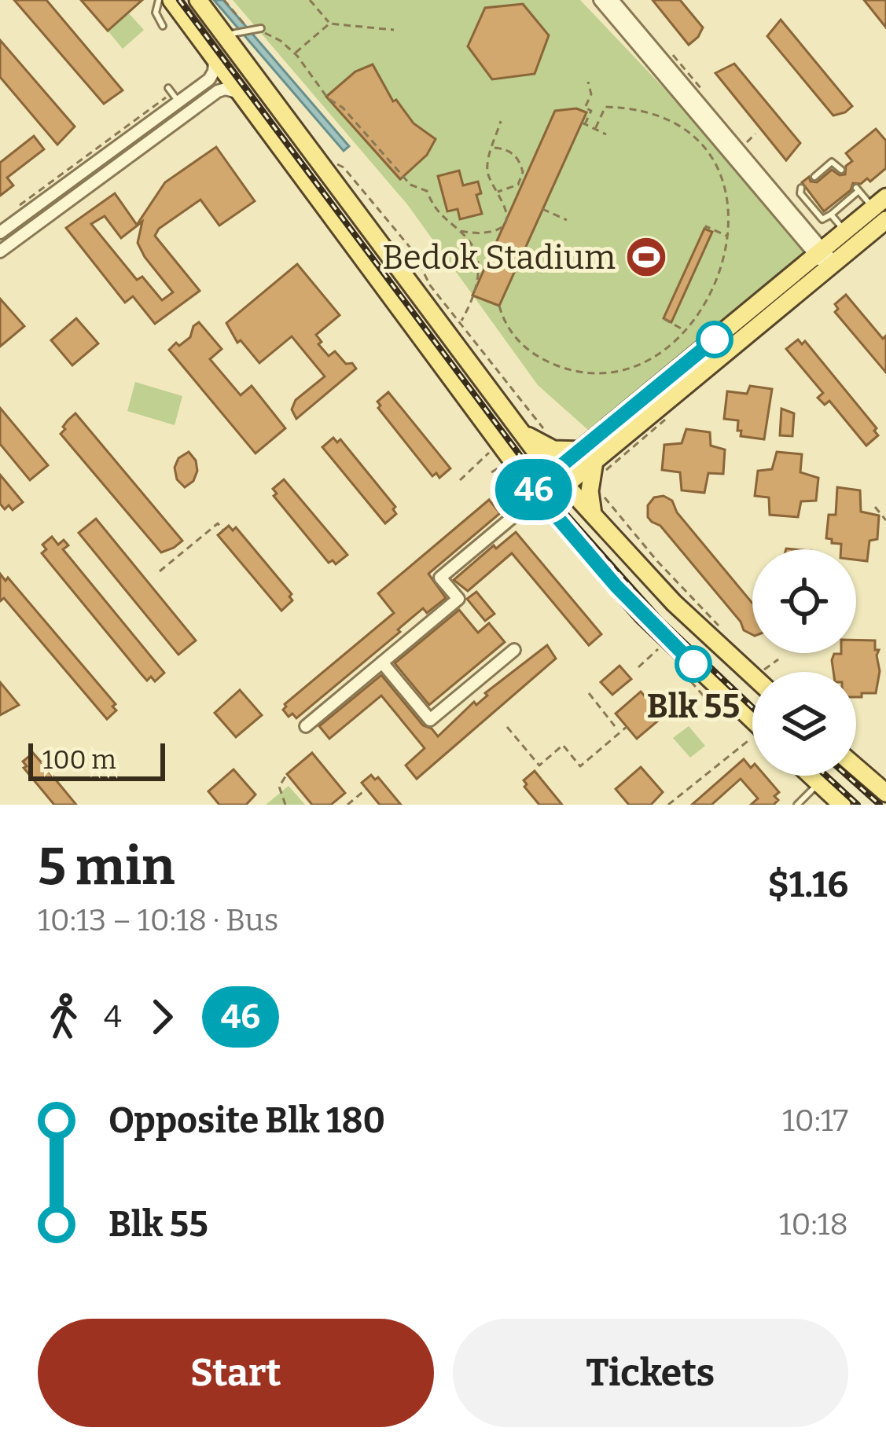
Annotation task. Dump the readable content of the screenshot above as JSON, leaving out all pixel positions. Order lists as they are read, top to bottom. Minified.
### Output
{"places":{"sports":["Bedok Stadium"],"other":["Blk 55"]},"lines":["bus line 46"],"scale_bar":"100 m","page":{"on_map":"46","scale":"100 m","heading":["5 min","10:13 – 10:18 · Bus","$1.16"],"legs":["4","46"],"list":[{"name":"Opposite Blk 180","value":"10:17"},{"name":"Blk 55","value":"10:18"}],"buttons":["Start","Tickets"]}}
